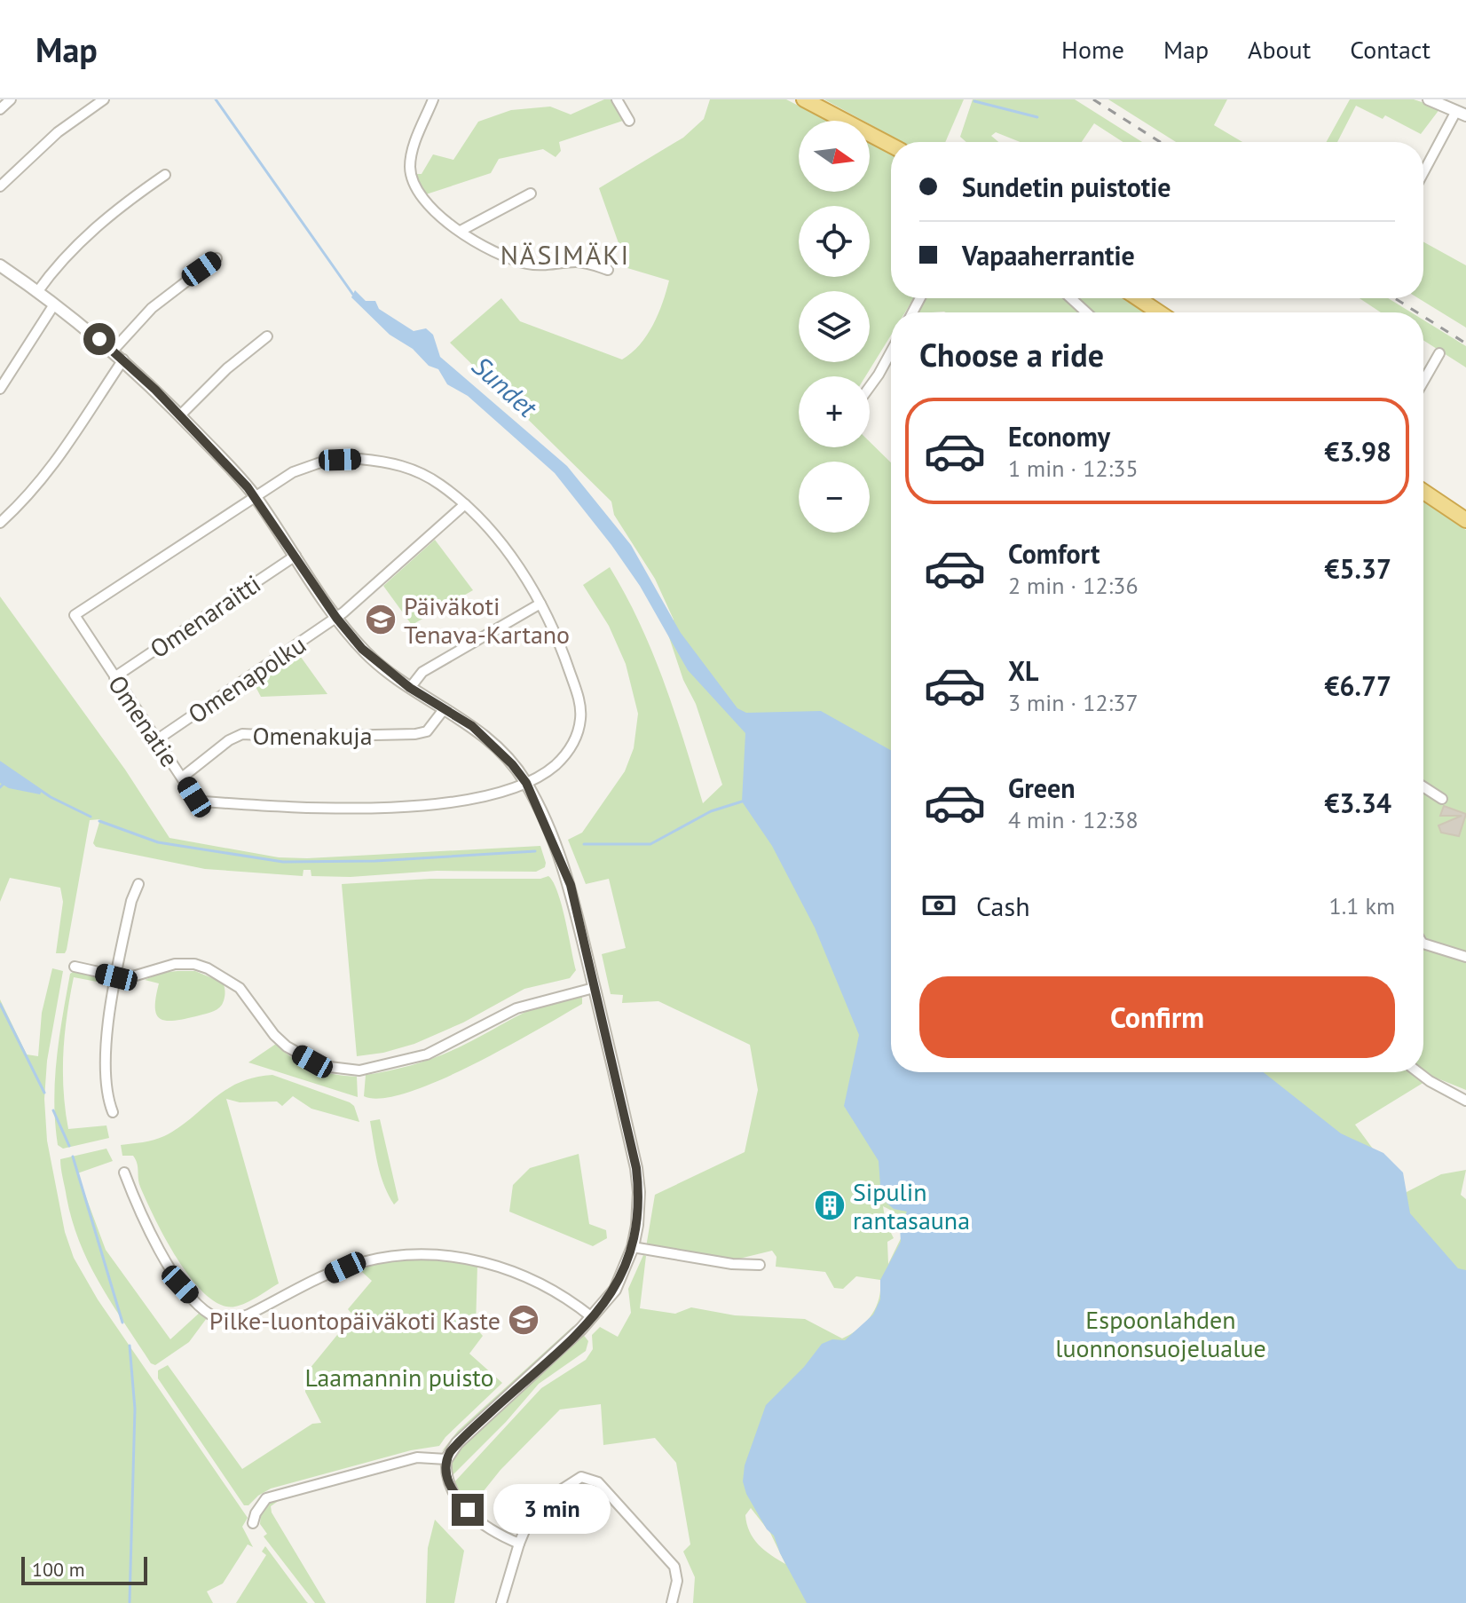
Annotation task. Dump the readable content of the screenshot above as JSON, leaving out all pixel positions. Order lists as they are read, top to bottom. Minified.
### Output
{"streets":{"street":["Omenaraitti","Omenapolku","Omenatie","Omenakuja"]},"crossings":[["Omenaraitti","Omenatie"],["Omenapolku","Omenatie"],["Omenatie","Omenakuja"]],"districts":["NÄSIMÄKI"],"water":["Sundet"],"parks":["Espoonlahden luonnonsuojelualue","Laamannin puisto"],"places":{"school or university":["Päiväkoti Tenava-Kartano","Pilke-luontopäiväkoti Kaste"],"building":["Sipulin rantasauna"]},"scale_bar":"100 m","north":"right","page":{"header":"Map","nav":["Home","Map","About","Contact"],"map_buttons":["+","−"],"banner":["Sundetin puistotie","Vapaaherrantie"],"heading":"Choose a ride","list":[{"name":"Economy","note":"1 min · 12:35","value":"€3.98"},{"name":"Comfort","note":"2 min · 12:36","value":"€5.37"},{"name":"XL","note":"3 min · 12:37","value":"€6.77"},{"name":"Green","note":"4 min · 12:38","value":"€3.34"}],"pay":["Cash","1.1 km"],"buttons":"Confirm","bubble":"3 min","scale":"100 m"}}
